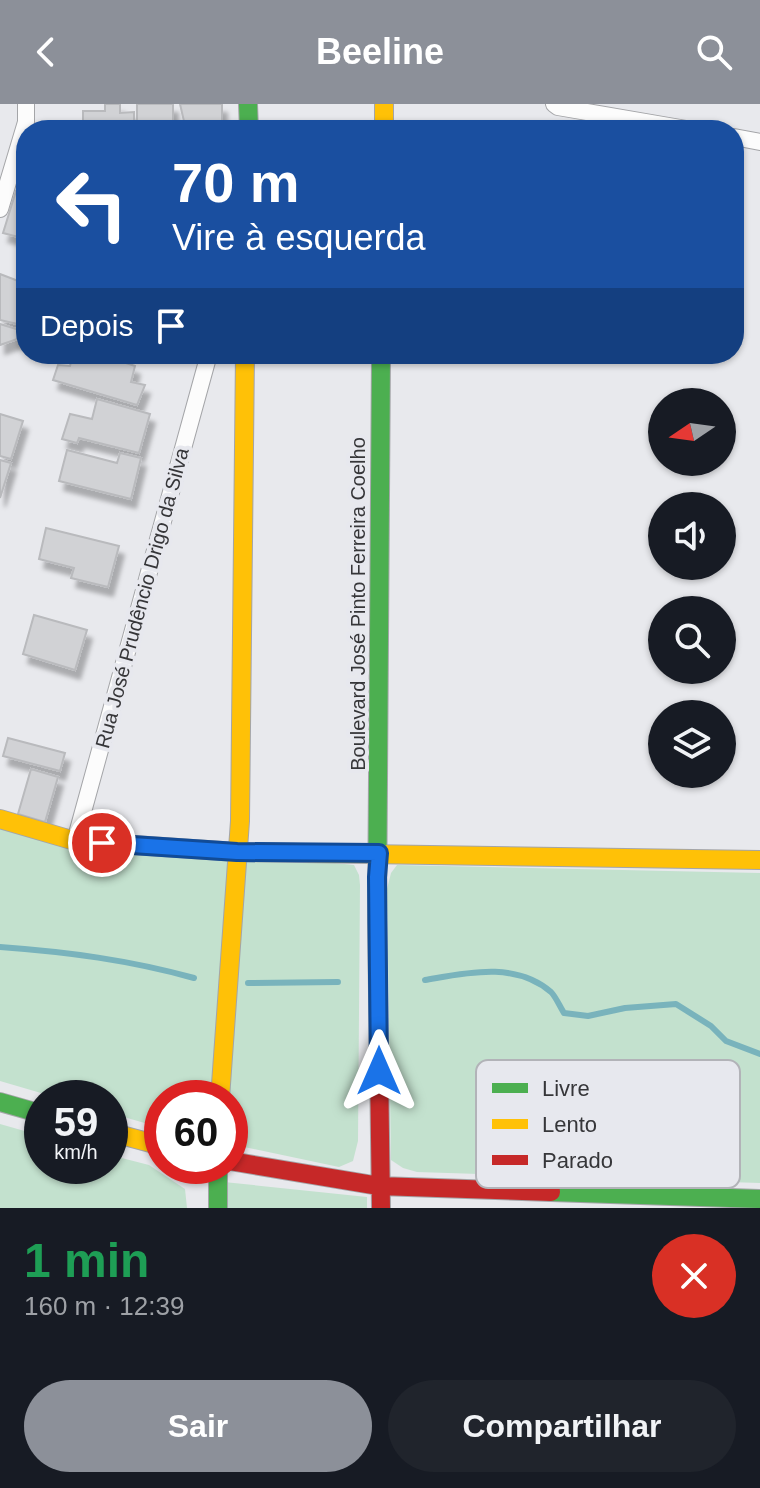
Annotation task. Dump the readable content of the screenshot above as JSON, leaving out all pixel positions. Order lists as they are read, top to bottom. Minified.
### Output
{"streets":{"main road":["Boulevard José Pinto Ferreira Coelho"],"street":["Rua José Prudêncio Drigo da Silva"]},"legend":["Livre","Lento","Parado"],"north":"left","page":{"header":"Beeline","turn":["70 m","Vire à esquerda"],"then":"Depois","speed":"59 km/h","limit":"60","heading":["1 min","160 m · 12:39"],"buttons":["Sair","Compartilhar"]}}
